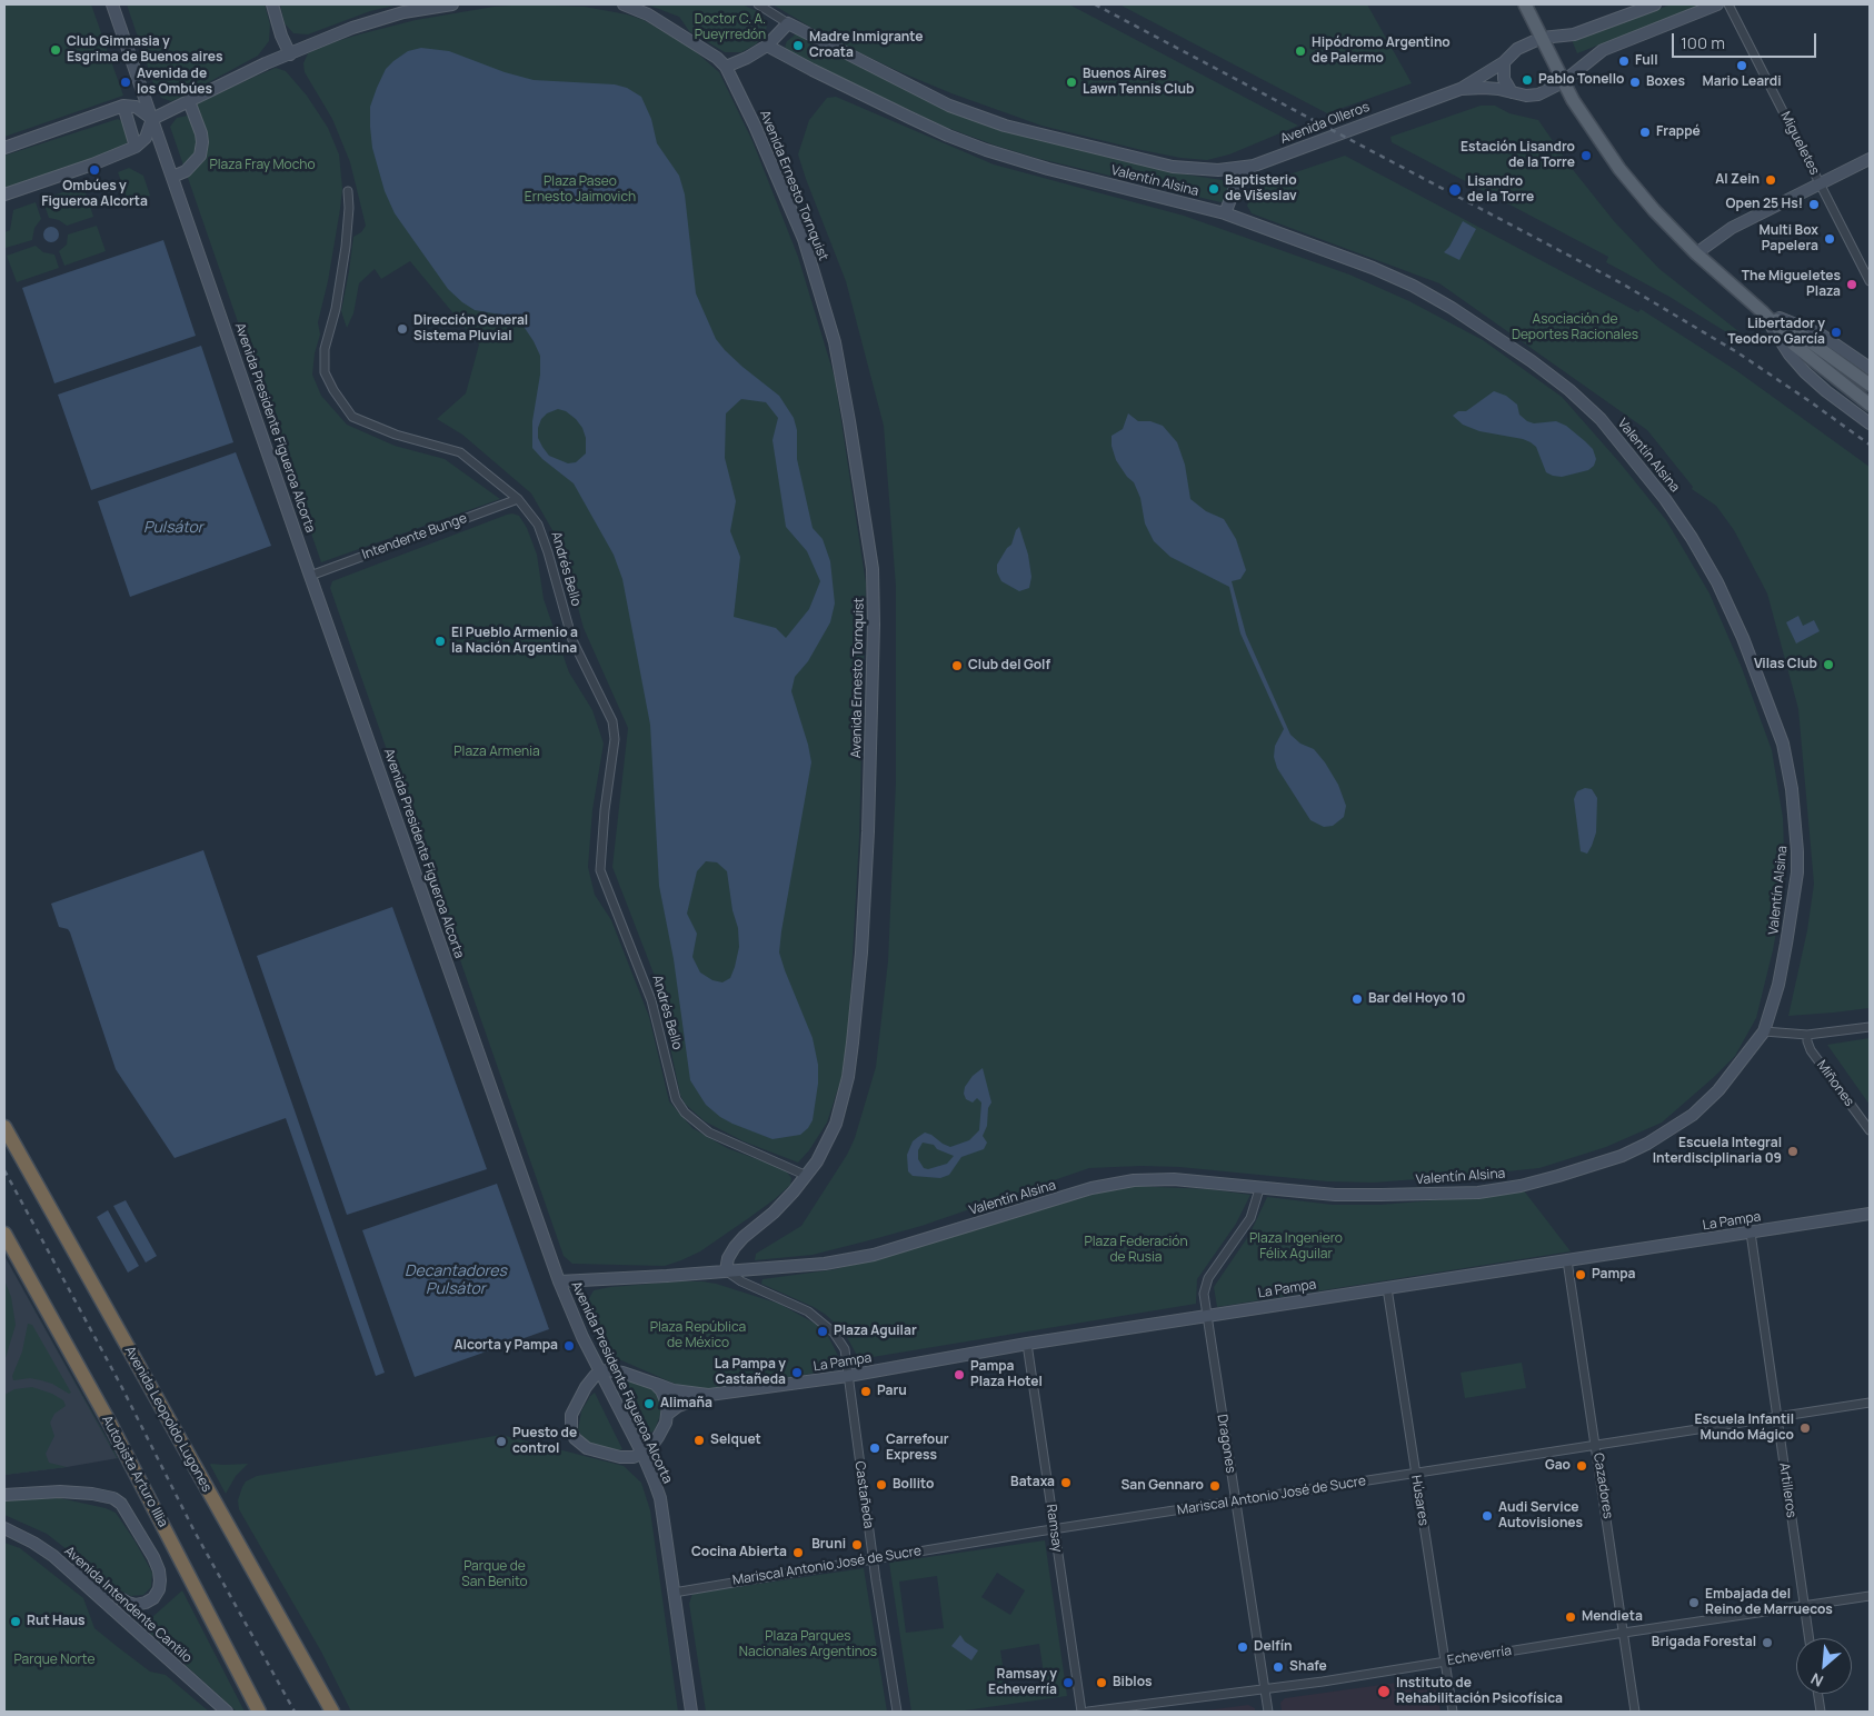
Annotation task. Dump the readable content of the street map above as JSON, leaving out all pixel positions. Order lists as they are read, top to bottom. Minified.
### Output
{"streets":{"highway":["Avenida Leopoldo Lugones","Autopista Arturo Illia"],"street":["Avenida Olleros","Migueletes","Valentín Alsina","Avenida Ernesto Tornquist","Avenida Presidente Figueroa Alcorta","Intendente Bunge","Andrés Bello","Miñones","La Pampa","Dragones","Cazadores","Artilleros","Castañeda","Mariscal Antonio José de Sucre","Húsares","Ramsay","Avenida Intendente Cantilo","Echeverría"]},"crossings":[["Avenida Olleros","Valentín Alsina"],["Valentín Alsina","Avenida Ernesto Tornquist"],["Valentín Alsina","Avenida Presidente Figueroa Alcorta"],["Valentín Alsina","Dragones"],["Valentín Alsina","Castañeda"],["Avenida Ernesto Tornquist","Andrés Bello"],["Avenida Ernesto Tornquist","Castañeda"],["Avenida Presidente Figueroa Alcorta","Intendente Bunge"],["Avenida Presidente Figueroa Alcorta","La Pampa"],["Avenida Presidente Figueroa Alcorta","Mariscal Antonio José de Sucre"],["Intendente Bunge","Andrés Bello"],["La Pampa","Dragones"],["La Pampa","Cazadores"],["La Pampa","Artilleros"],["La Pampa","Castañeda"],["La Pampa","Húsares"],["La Pampa","Ramsay"],["Dragones","Mariscal Antonio José de Sucre"],["Dragones","Echeverría"],["Cazadores","Mariscal Antonio José de Sucre"],["Cazadores","Echeverría"],["Artilleros","Mariscal Antonio José de Sucre"],["Artilleros","Echeverría"],["Castañeda","Mariscal Antonio José de Sucre"],["Mariscal Antonio José de Sucre","Húsares"],["Mariscal Antonio José de Sucre","Ramsay"],["Húsares","Echeverría"]],"water":["Pulsátor","Decantadores Pulsátor"],"parks":["Doctor C. A. Pueyrredón","Plaza Fray Mocho","Plaza Paseo Ernesto Jaimovich","Asociación de Deportes Racionales","Plaza Armenia","Plaza Ingeniero Félix Aguilar","Plaza Federación de Rusia","Plaza República de México","Parque de San Benito","Plaza Parques Nacionales Argentinos","Parque Norte"],"places":["Madre Inmigrante Croata","Club Gimnasia y Esgrima de Buenos aires","Hipódromo Argentino de Palermo","Full","Mario Leardi","Pablo Tonello","Avenida de los Ombúes","Buenos Aires Lawn Tennis Club","Boxes","Frappé","Estación Lisandro de la Torre","Ombúes y Figueroa Alcorta","Al Zein","Baptisterio de Višeslav","Lisandro de la Torre","Open 25 Hs!","Multi Box Papelera","The Migueletes Plaza","Dirección General Sistema Pluvial","Libertador y Teodoro García","El Pueblo Armenio a la Nación Argentina","Vilas Club","Club del Golf","Bar del Hoyo 10","Escuela Integral Interdisciplinaria 09","Pampa","Plaza Aguilar","Alcorta y Pampa","La Pampa y Castañeda","Pampa Plaza Hotel","Paru","Alimaña","Escuela Infantil Mundo Mágico","Selquet","Puesto de control","Carrefour Express","Gao","Bataxa","Bollito","San Gennaro","Audi Service Autovisiones","Bruni","Cocina Abierta","Embajada del Reino de Marruecos","Mendieta","Rut Haus","Brigada Forestal","Delfín","Shafe","Ramsay y Echeverría","Biblos","Instituto de Rehabilitación Psicofísica"],"scale_bar":"100 m","north":"bottom left"}
